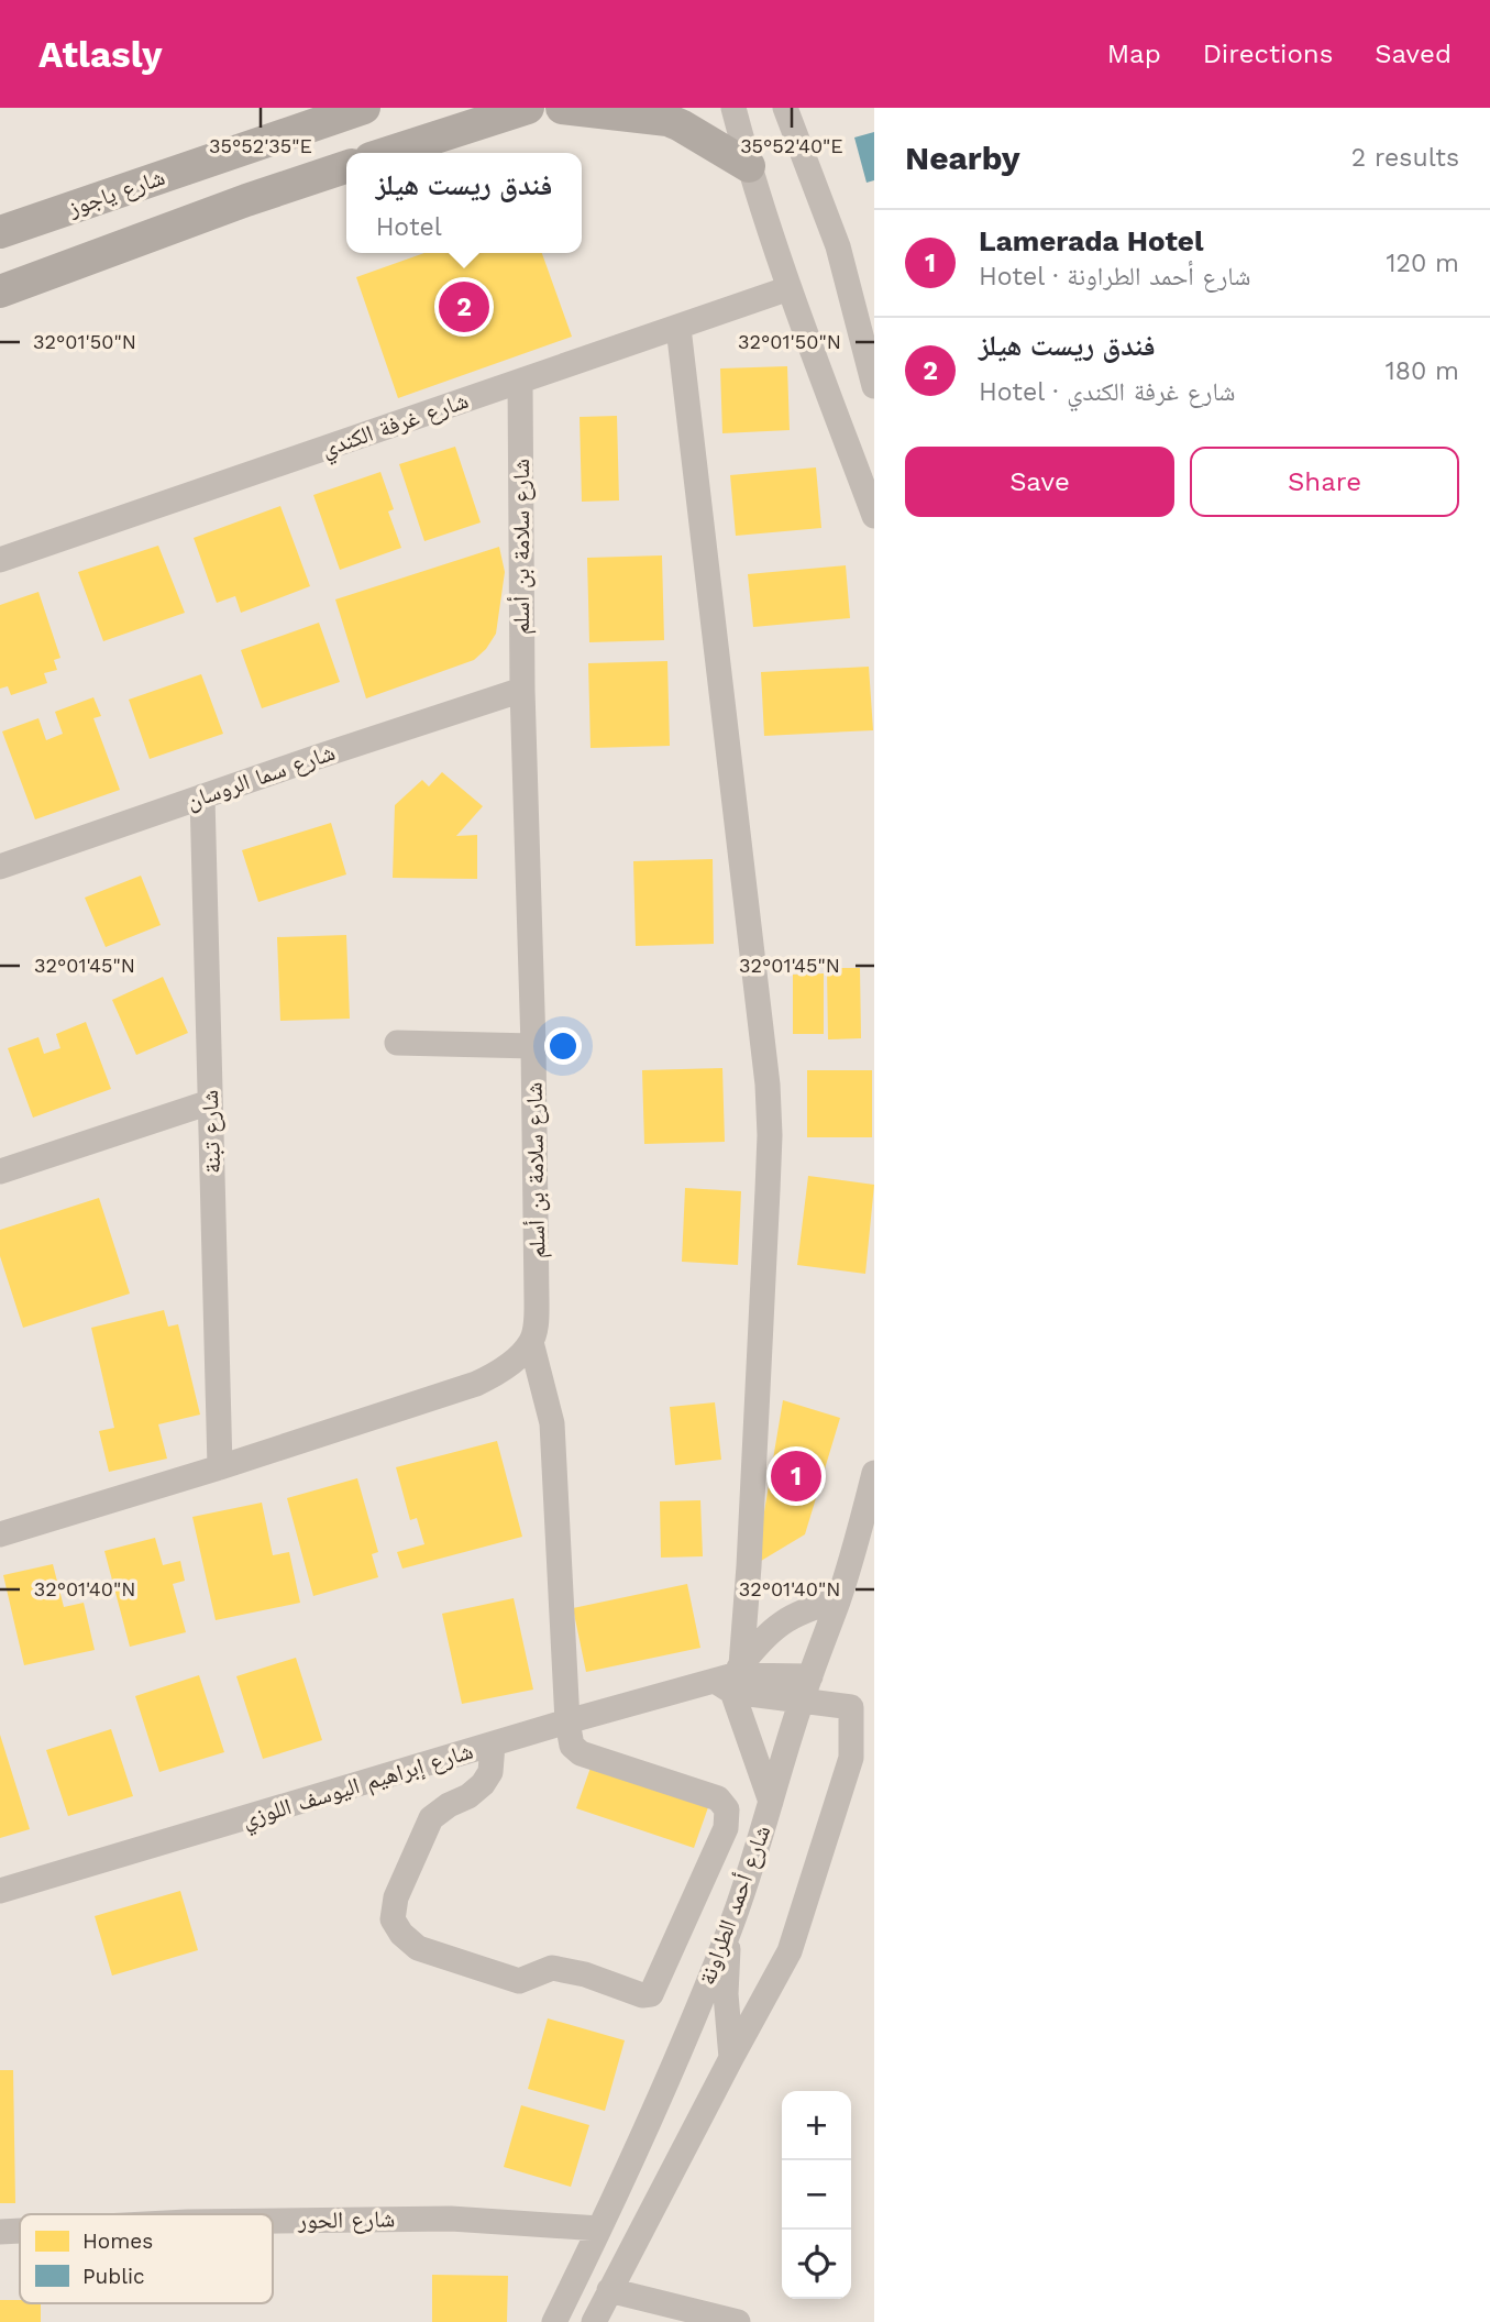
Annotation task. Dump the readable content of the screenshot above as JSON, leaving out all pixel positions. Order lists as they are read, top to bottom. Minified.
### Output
{"streets":{"main road":["شارع ياجوز"],"street":["شارع غرفة الكندي","شارع سلامة بن أسلم","شارع سما الروسان","شارع تبنة","شارع إبراهيم اليوسف اللوزي","شارع أحمد الطراونة","شارع الحور"]},"crossings":[["شارع غرفة الكندي","شارع سلامة بن أسلم"],["شارع سلامة بن أسلم","شارع سما الروسان"],["شارع سما الروسان","شارع تبنة"],["شارع إبراهيم اليوسف اللوزي","شارع أحمد الطراونة"],["شارع أحمد الطراونة","شارع الحور"]],"legend":["Homes","Public"],"page":{"header":"Atlasly","nav":["Map","Directions","Saved"],"heading":["Nearby","2 results"],"popup":["فندق ريست هيلز","Hotel"],"list":[{"mark":"1","name":"Lamerada Hotel","note":"Hotel · شارع أحمد الطراونة","value":"120 m"},{"mark":"2","name":"فندق ريست هيلز","note":"Hotel · شارع غرفة الكندي","value":"180 m"}],"pins":["2","1"],"buttons":["Save","Share"],"map_buttons":["+","−"]},"coordinates":["35°52'35\"E","35°52'40\"E","32°01'50\"N","32°01'45\"N","32°01'40\"N"]}
